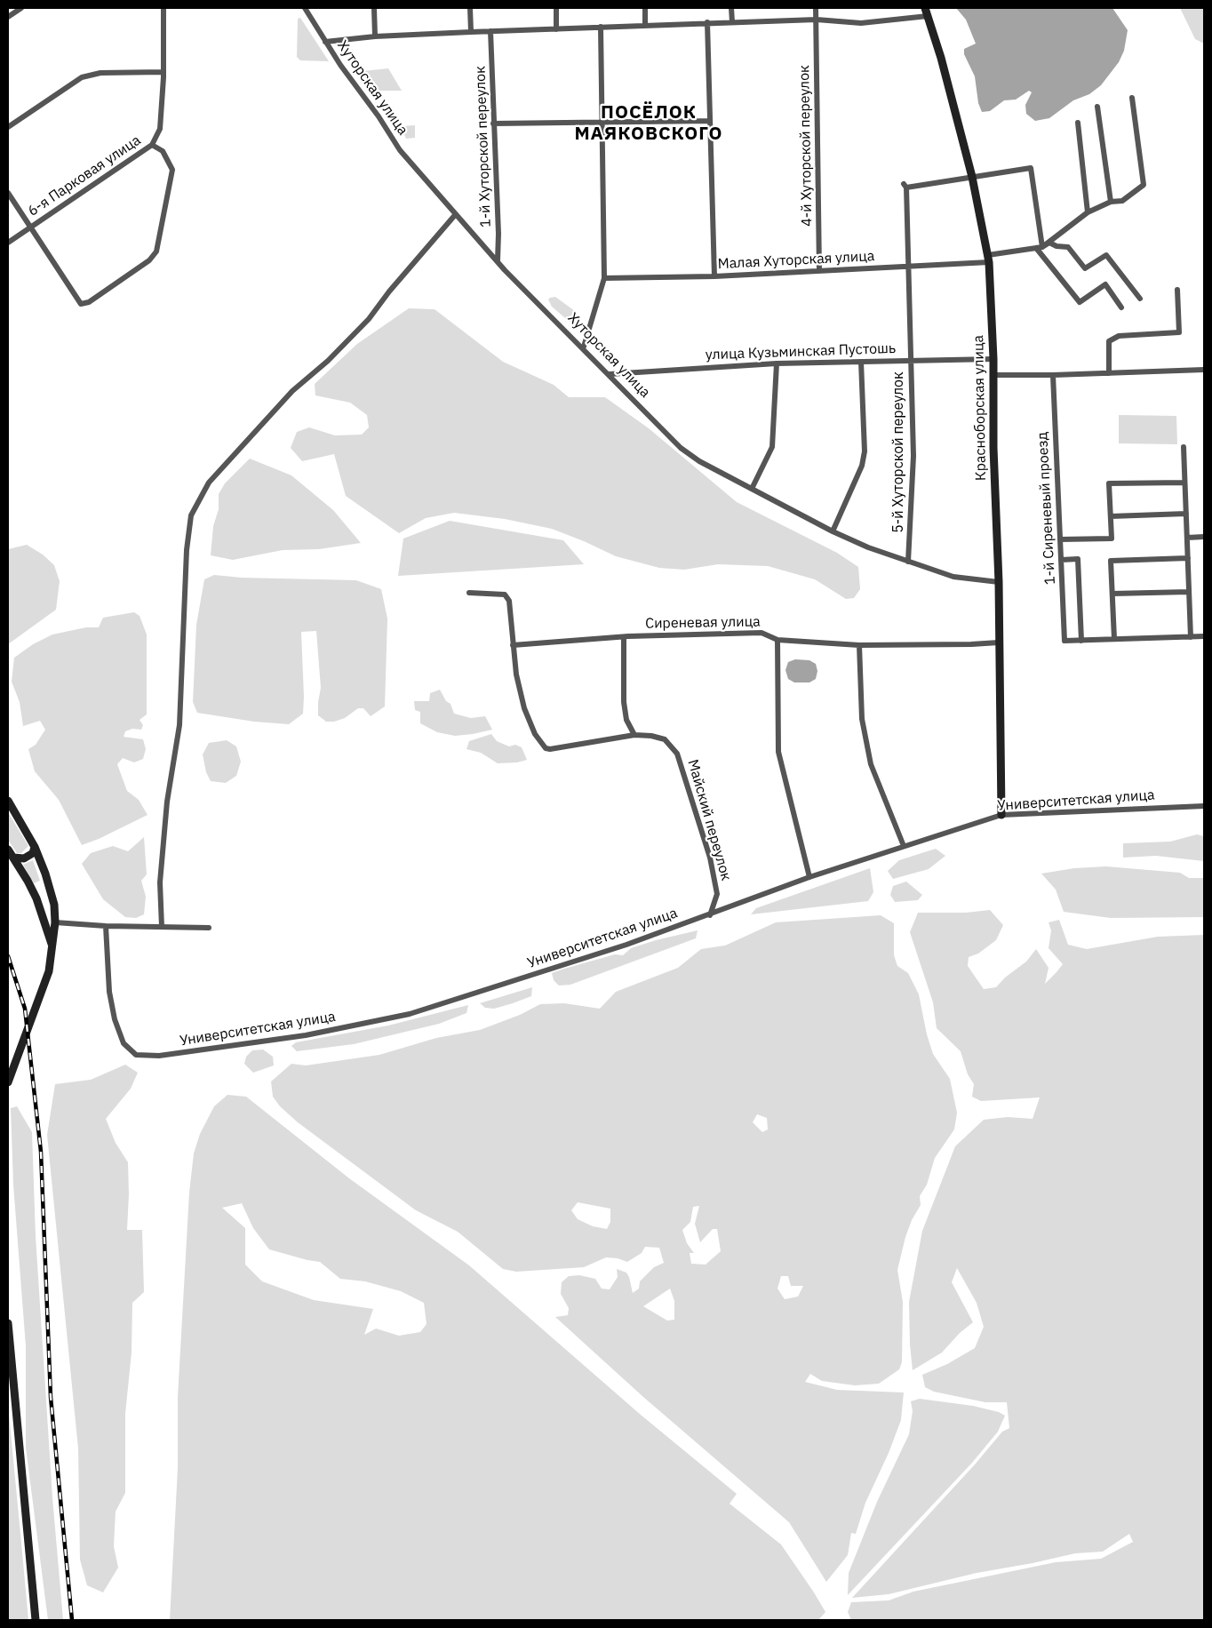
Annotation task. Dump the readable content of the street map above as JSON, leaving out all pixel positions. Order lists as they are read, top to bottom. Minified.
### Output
{"streets":{"street":["Хуторская улица","4-й Хуторской переулок","1-й Хуторской переулок","6-я Парковая улица","Малая Хуторская улица","улица Кузьминская Пустошь","Красноборская улица","5-й Хуторской переулок","1-й Сиреневый проезд","Сиреневая улица","Университетская улица","Майский переулок"]},"crossings":[["Хуторская улица","1-й Хуторской переулок"],["Хуторская улица","улица Кузьминская Пустошь"],["Хуторская улица","Красноборская улица"],["Хуторская улица","5-й Хуторской переулок"],["4-й Хуторской переулок","Малая Хуторская улица"],["Малая Хуторская улица","Красноборская улица"],["Малая Хуторская улица","5-й Хуторской переулок"],["улица Кузьминская Пустошь","Красноборская улица"],["улица Кузьминская Пустошь","5-й Хуторской переулок"],["Красноборская улица","5-й Хуторской переулок"],["Красноборская улица","Сиреневая улица"],["Красноборская улица","Университетская улица"],["Сиреневая улица","Майский переулок"],["Университетская улица","Майский переулок"]],"districts":["ПОСЁЛОК МАЯКОВСКОГО"]}
